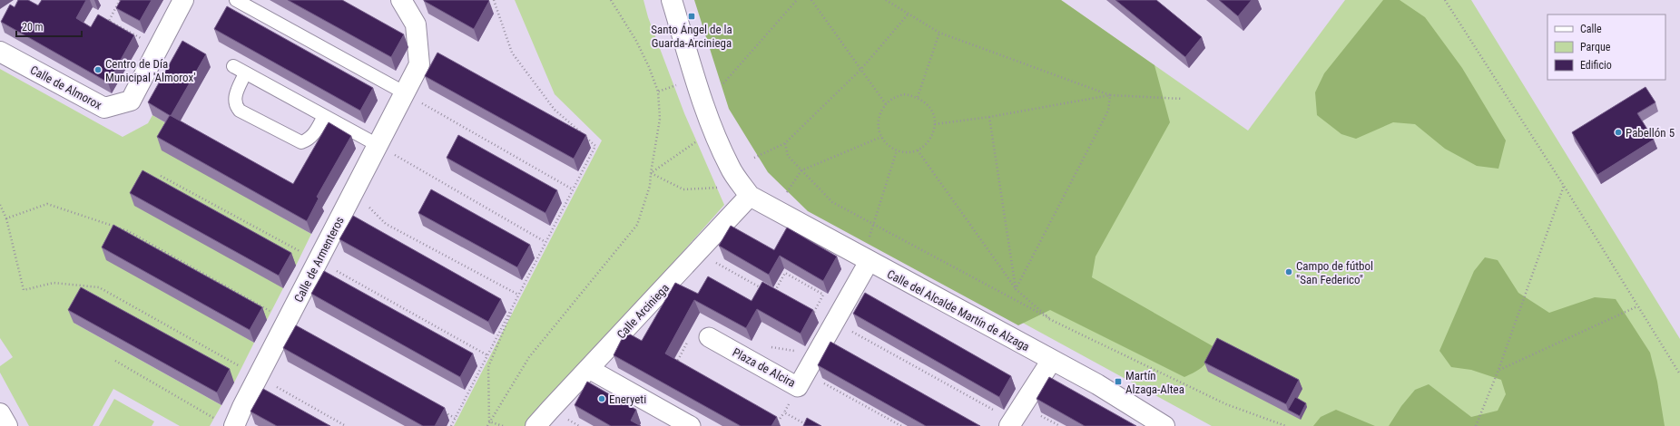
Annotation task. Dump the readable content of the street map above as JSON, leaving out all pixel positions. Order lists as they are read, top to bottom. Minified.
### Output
{"streets":{"street":["Calle de Almorox","Calle de Armenteros","Calle del Alcalde Martín de Alzaga","Calle Arciniega","Plaza de Alcira"]},"crossings":[["Calle del Alcalde Martín de Alzaga","Calle Arciniega"],["Calle del Alcalde Martín de Alzaga","Plaza de Alcira"]],"places":{"transit":["Santo Ángel de la Guarda-Arciniega","Martín Alzaga-Altea"],"other":["Centro de Día Municipal 'Almorox'","Pabellón 5","Campo de fútbol \"San Federico\"","Eneryeti"]},"legend":["Calle","Parque","Edificio"],"scale_bar":"20 m"}
